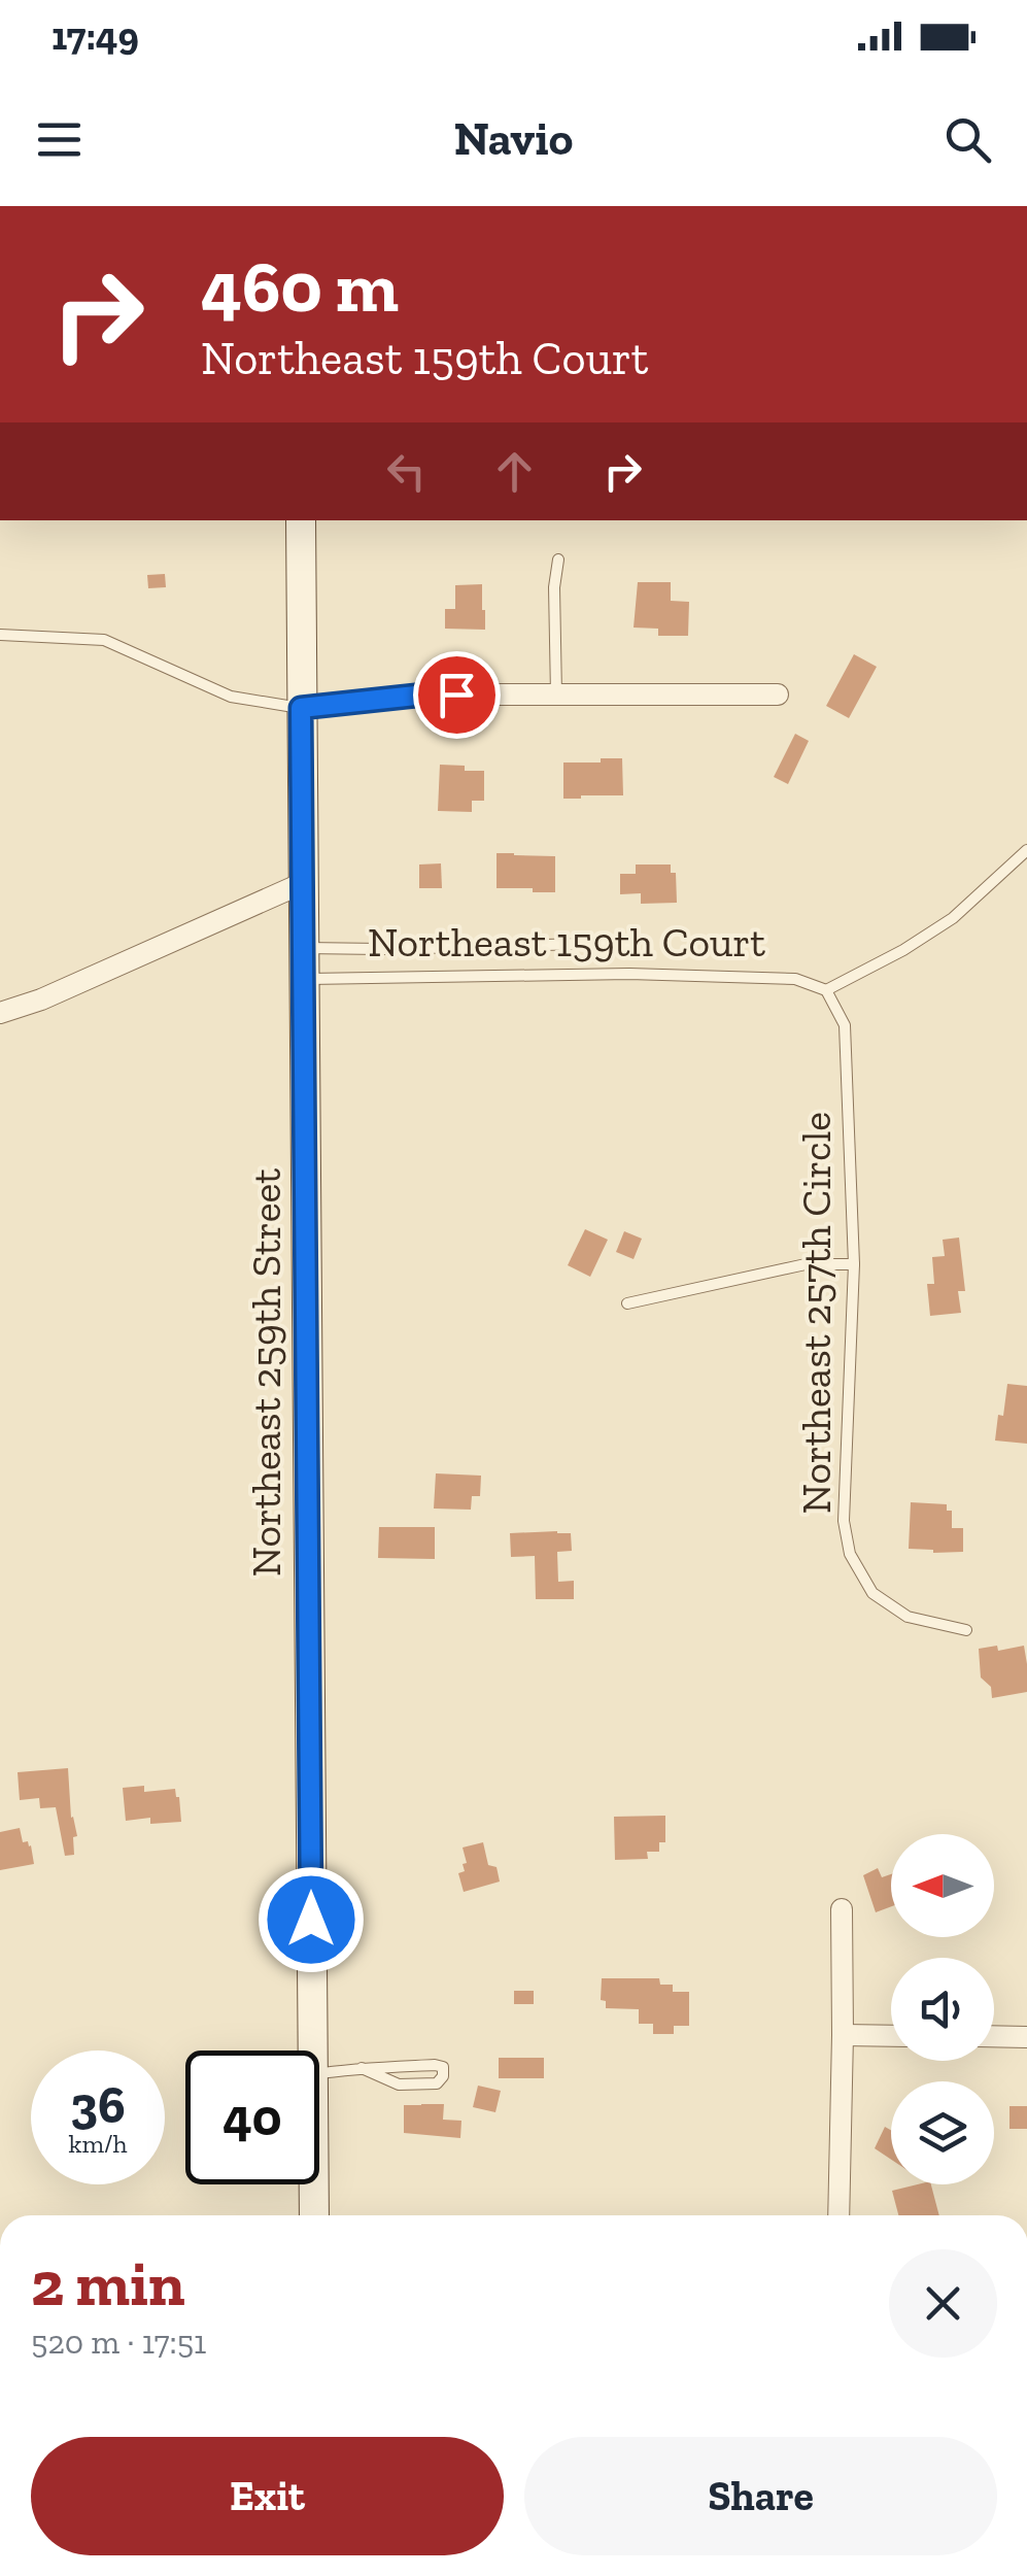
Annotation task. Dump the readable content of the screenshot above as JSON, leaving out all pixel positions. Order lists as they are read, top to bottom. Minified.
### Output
{"streets":{"street":["Northeast 259th Street"],"lane":["Northeast 159th Court","Northeast 257th Circle"]},"crossings":[["Northeast 159th Court","Northeast 257th Circle"],["Northeast 159th Court","Northeast 259th Street"]],"north":"left","page":{"status":"17:49","header":"Navio","turn":["460 m","Northeast 159th Court"],"speed":"36 km/h","limit":"40","heading":["2 min","520 m · 17:51"],"buttons":["Exit","Share"]}}
